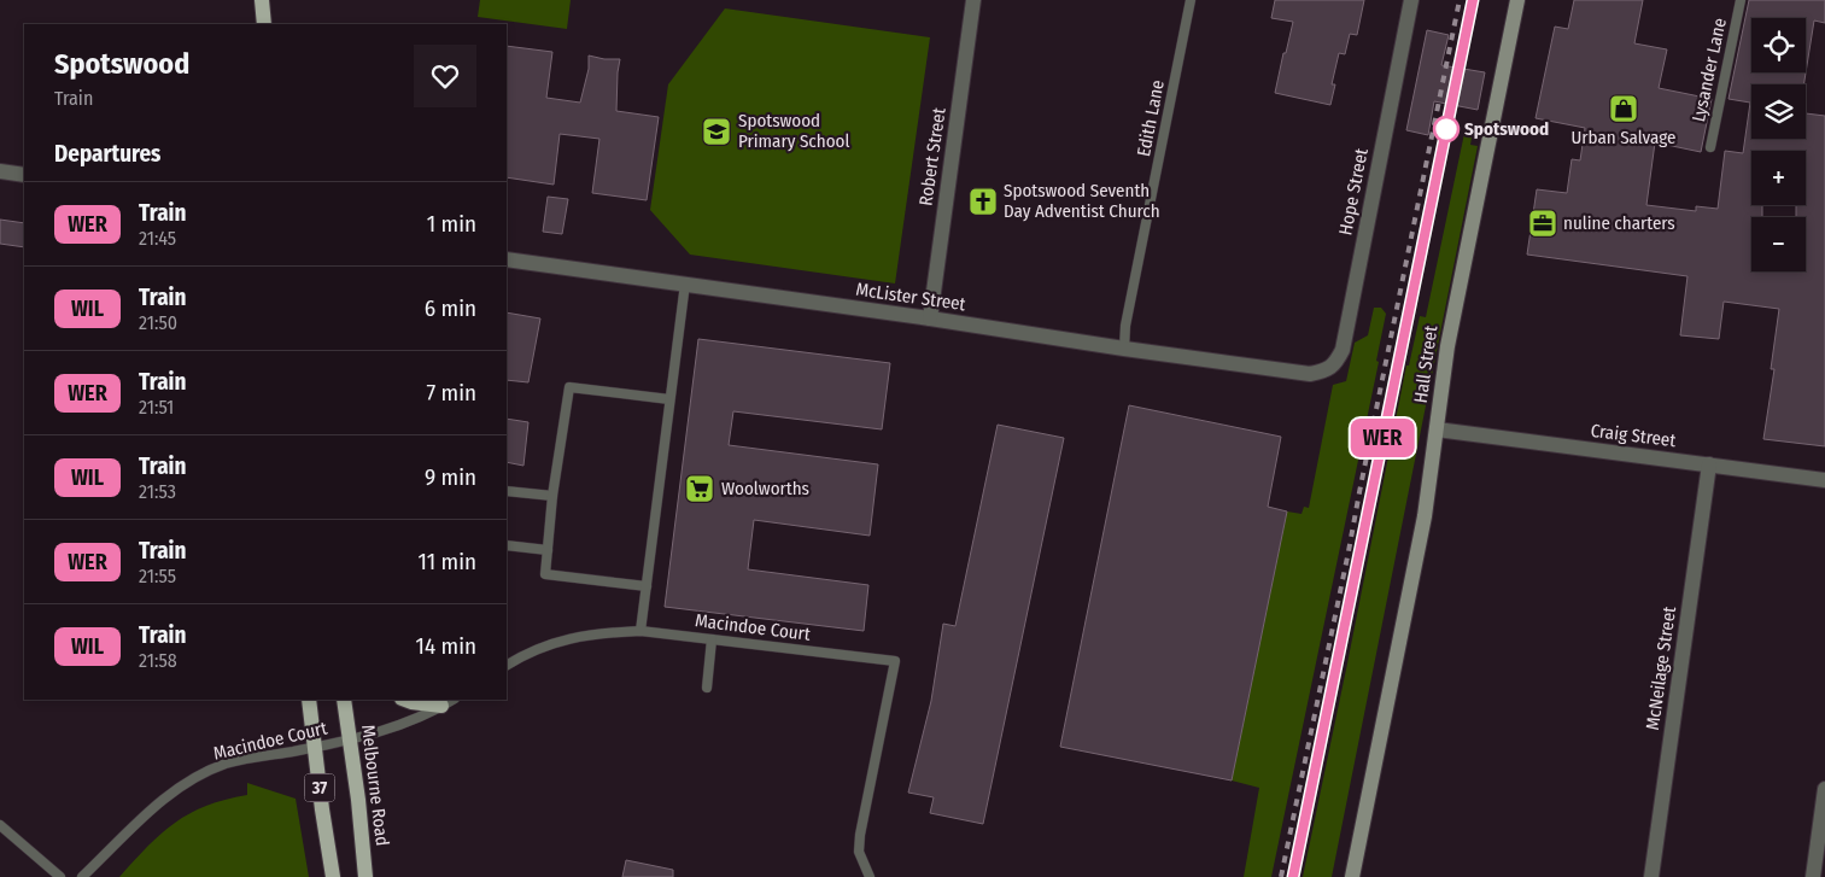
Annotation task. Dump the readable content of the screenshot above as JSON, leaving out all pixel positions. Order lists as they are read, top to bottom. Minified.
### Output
{"streets":{"main road":["Melbourne Road","37"],"street":["Robert Street","Hope Street","McLister Street","Hall Street","Craig Street","McNeilage Street"],"lane":["Lysander Lane","Edith Lane","Macindoe Court"]},"crossings":[["Edith Lane","McLister Street"],["Robert Street","McLister Street"],["Hope Street","McLister Street"],["Hall Street","Craig Street"],["Craig Street","McNeilage Street"],["Macindoe Court","Melbourne Road"],["Macindoe Court","37"]],"places":{"shop":["Urban Salvage"],"other":["Spotswood"],"school or university":["Spotswood Primary School"],"church":["Spotswood Seventh Day Adventist Church"],"office":["nuline charters"],"supermarket":["Woolworths"]},"page":{"on_map":"WER","map_buttons":["+","−"],"heading":[["Spotswood","Train"],"Departures"],"list":[{"mark":"WER","name":"Train","note":"21:45","value":"1 min"},{"mark":"WIL","name":"Train","note":"21:50","value":"6 min"},{"mark":"WER","name":"Train","note":"21:51","value":"7 min"},{"mark":"WIL","name":"Train","note":"21:53","value":"9 min"},{"mark":"WER","name":"Train","note":"21:55","value":"11 min"},{"mark":"WIL","name":"Train","note":"21:58","value":"14 min"}]}}
